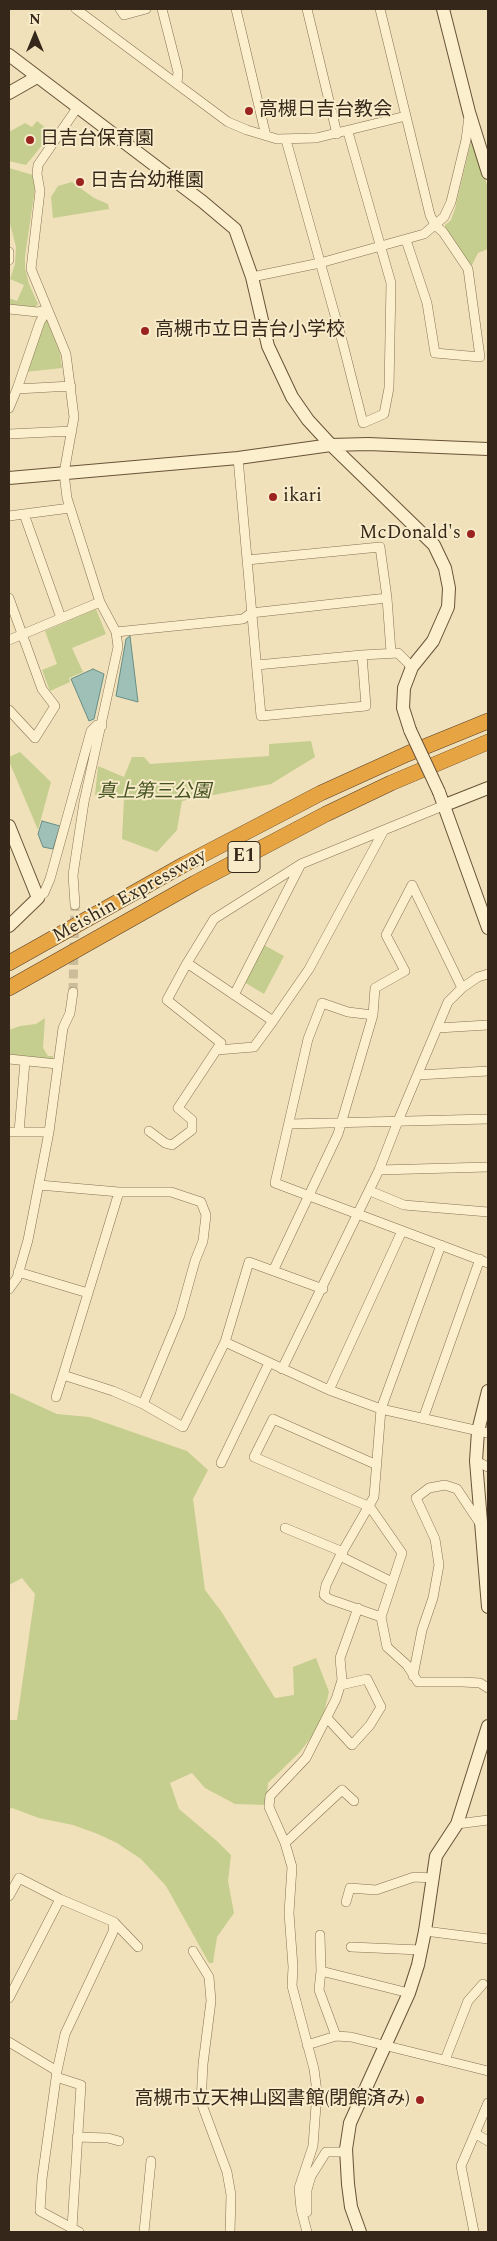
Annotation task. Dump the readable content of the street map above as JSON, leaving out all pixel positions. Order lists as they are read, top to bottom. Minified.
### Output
{"streets":{"highway":["E1","Meishin Expressway"]},"parks":["真上第三公園"],"places":["高槻日吉台教会","日吉台保育園","日吉台幼稚園","高槻市立日吉台小学校","ikari","McDonald's","高槻市立天神山図書館(閉館済み)"],"north":"top"}
